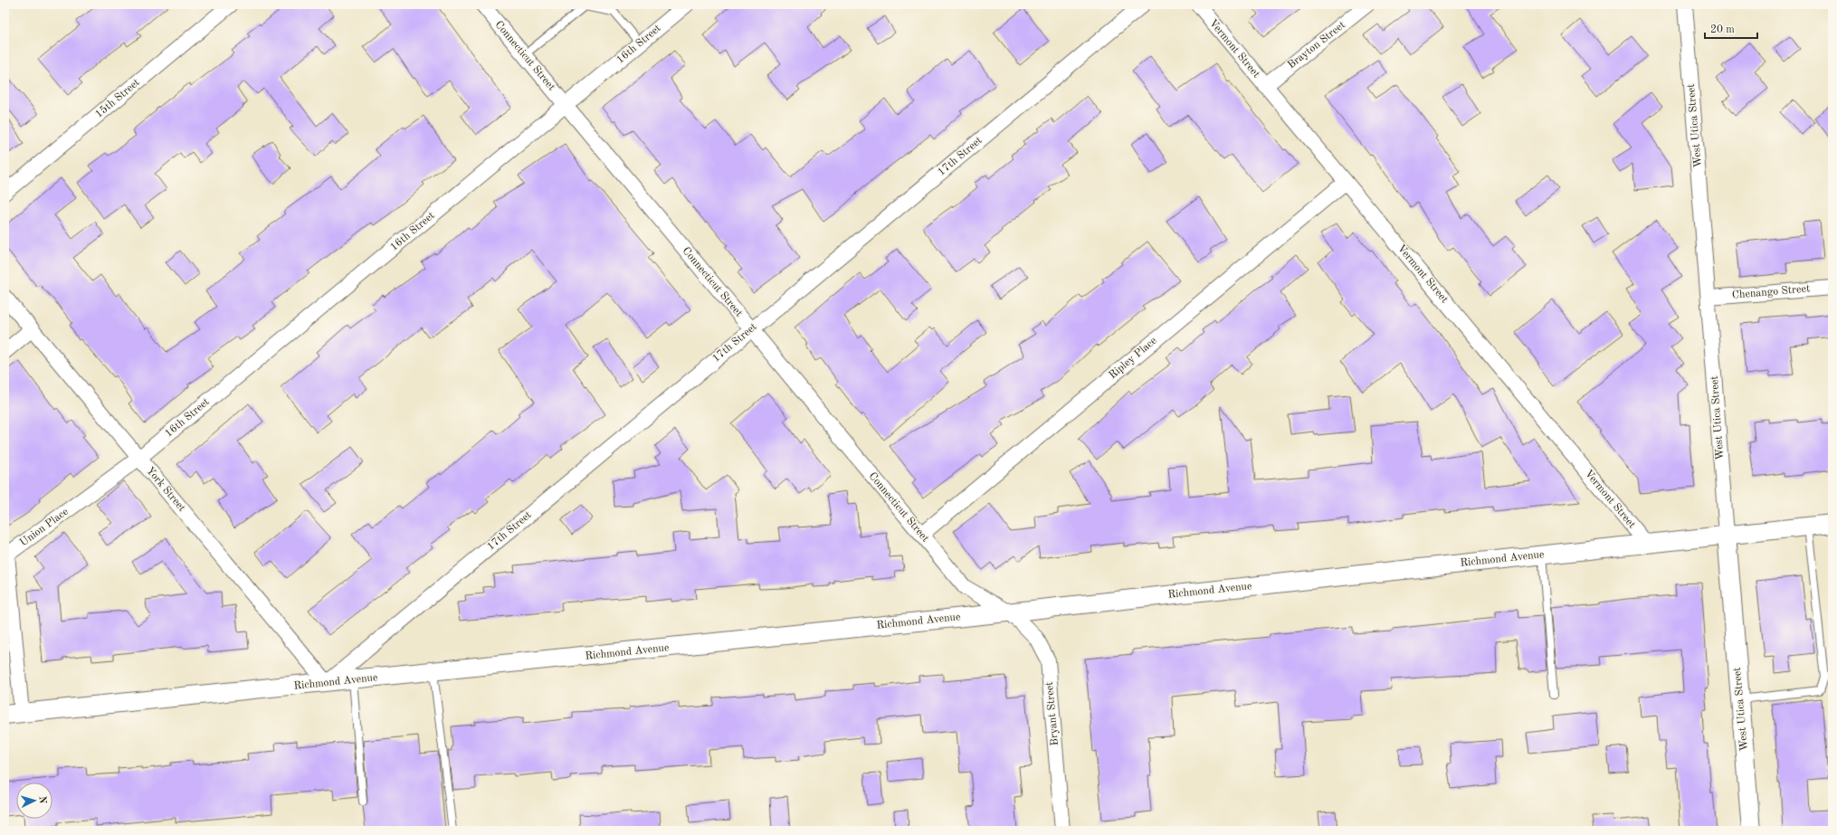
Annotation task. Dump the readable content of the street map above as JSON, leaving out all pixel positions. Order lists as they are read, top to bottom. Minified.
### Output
{"streets":{"street":["16th Street","Brayton Street","Vermont Street","Connecticut Street","15th Street","West Utica Street","17th Street","Chenango Street","Ripley Place","York Street","Union Place","Richmond Avenue","Bryant Street"]},"crossings":[["16th Street","Connecticut Street"],["16th Street","York Street"],["16th Street","Union Place"],["Brayton Street","Vermont Street"],["Vermont Street","Ripley Place"],["Vermont Street","Richmond Avenue"],["Connecticut Street","17th Street"],["Connecticut Street","Ripley Place"],["Connecticut Street","Richmond Avenue"],["Connecticut Street","Bryant Street"],["West Utica Street","Chenango Street"],["West Utica Street","Richmond Avenue"],["17th Street","York Street"],["17th Street","Richmond Avenue"],["York Street","Union Place"],["York Street","Richmond Avenue"],["Union Place","Richmond Avenue"],["Richmond Avenue","Bryant Street"]],"scale_bar":"20 m","north":"right"}
